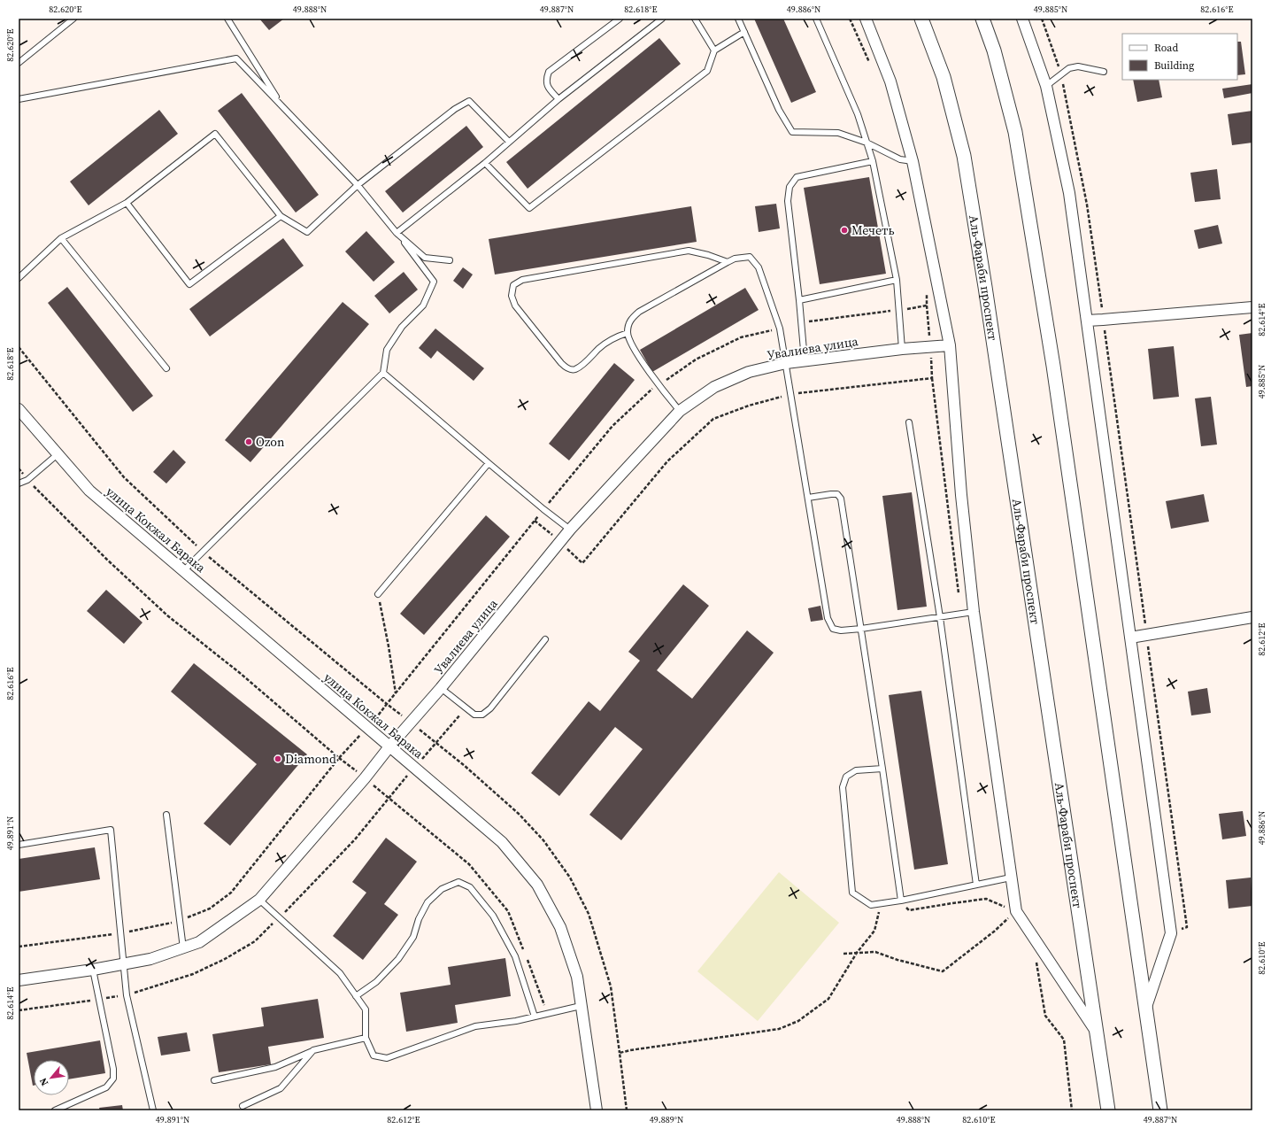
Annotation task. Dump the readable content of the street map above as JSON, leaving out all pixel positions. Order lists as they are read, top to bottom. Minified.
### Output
{"streets":{"street":["Аль-Фараби проспект","Увалиева улица","улица Кокжал Барака"]},"crossings":[["Увалиева улица","улица Кокжал Барака"]],"places":["Мечеть","Ozon","Diamond"],"legend":["Road","Building"],"north":"bottom left","coordinates":["82.620°E","49.888°N","49.887°N","82.618°E","49.886°N","49.885°N","82.616°E","82.614°E","82.612°E","49.891°N","82.610°E","49.889°N"]}
